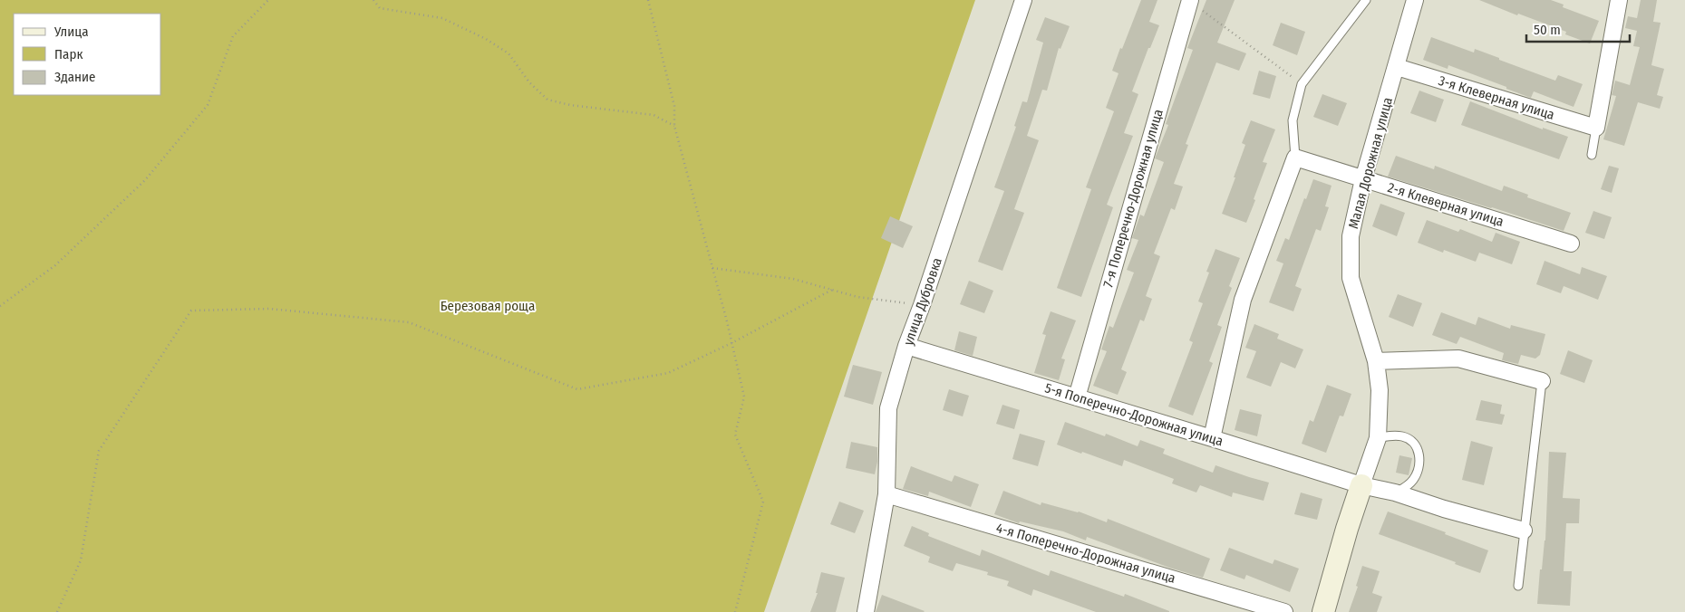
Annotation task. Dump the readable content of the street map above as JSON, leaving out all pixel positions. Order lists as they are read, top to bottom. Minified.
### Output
{"streets":{"street":["3-я Клеверная улица","Малая Дорожная улица","7-я Поперечно-Дорожная улица","2-я Клеверная улица","улица Дубровка","5-я Поперечно-Дорожная улица","4-я Поперечно-Дорожная улица"]},"crossings":[["3-я Клеверная улица","Малая Дорожная улица"],["Малая Дорожная улица","2-я Клеверная улица"],["Малая Дорожная улица","5-я Поперечно-Дорожная улица"],["7-я Поперечно-Дорожная улица","5-я Поперечно-Дорожная улица"],["улица Дубровка","5-я Поперечно-Дорожная улица"],["улица Дубровка","4-я Поперечно-Дорожная улица"]],"parks":["Березовая роща"],"legend":["Улица","Парк","Здание"],"scale_bar":"50 m"}
